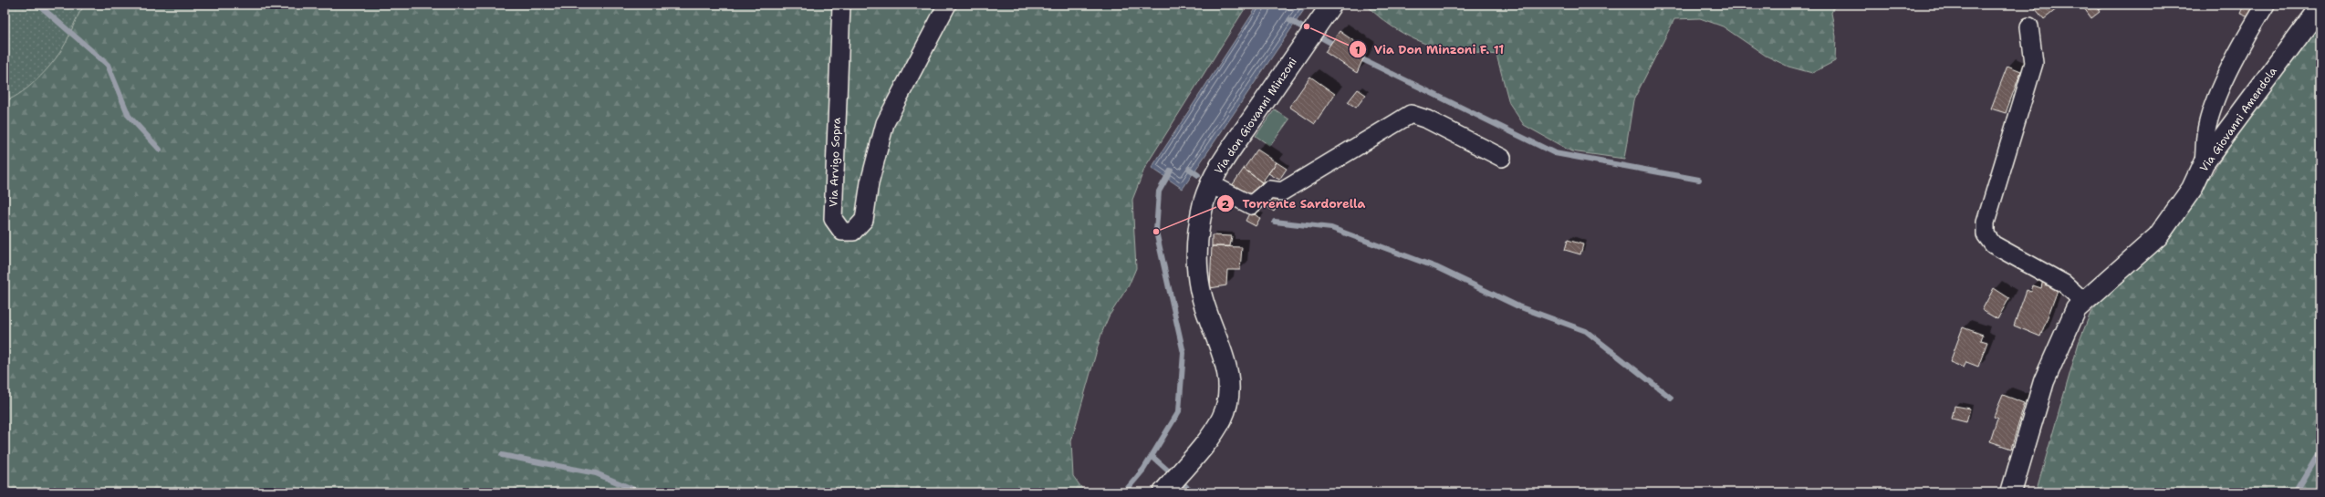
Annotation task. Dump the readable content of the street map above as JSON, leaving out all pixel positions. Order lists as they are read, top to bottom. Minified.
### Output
{"streets":{"street":["Via don Giovanni Minzoni","Via Giovanni Amendola","Via Arvigo Sopra"]},"places":["Via Don Minzoni F. 11","Torrente Sardorella"]}
